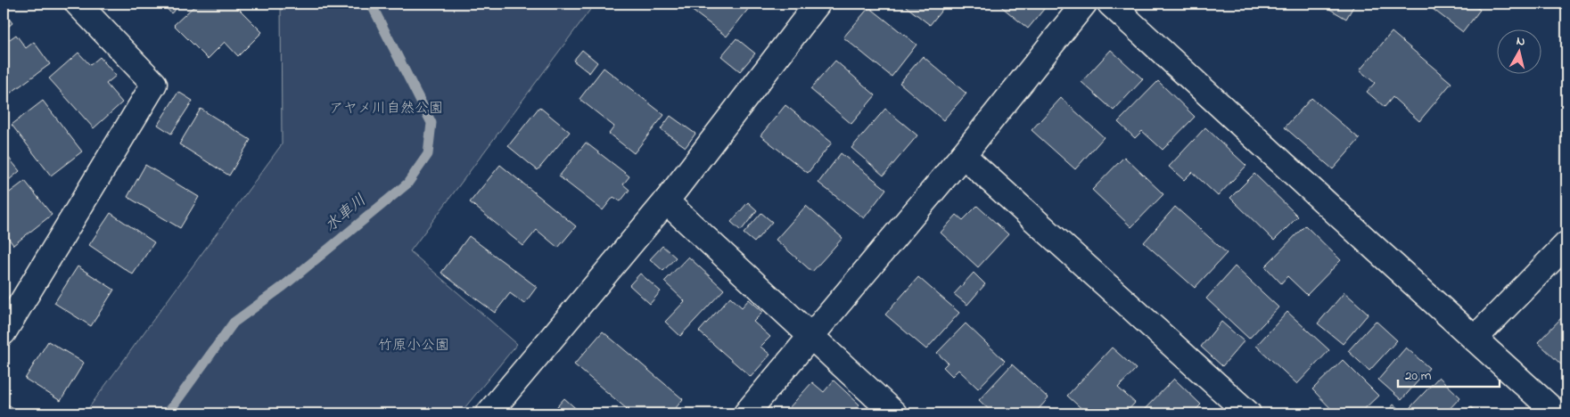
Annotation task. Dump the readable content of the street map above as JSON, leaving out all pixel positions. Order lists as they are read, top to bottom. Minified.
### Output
{"water":["水車川"],"parks":["アヤメ川自然公園","竹原小公園"],"scale_bar":"20 m","north":"top"}
